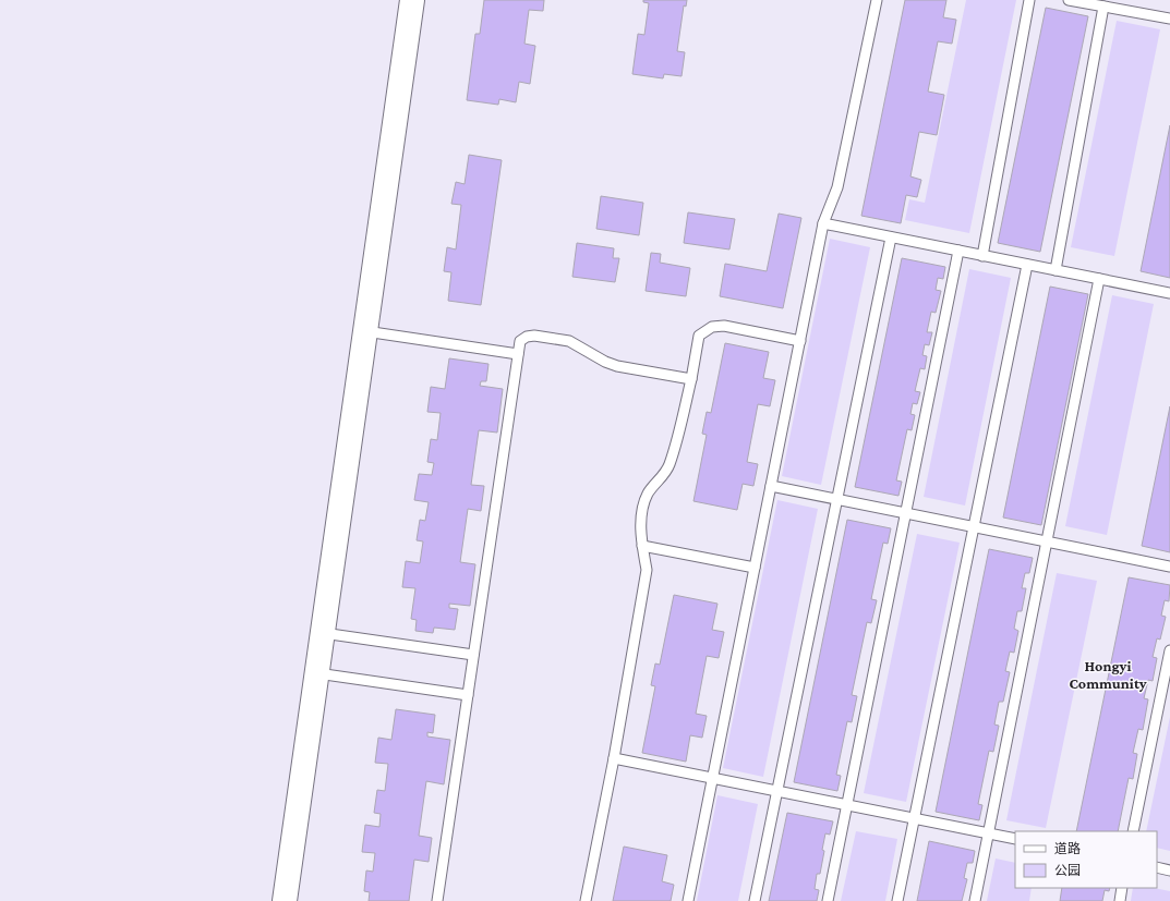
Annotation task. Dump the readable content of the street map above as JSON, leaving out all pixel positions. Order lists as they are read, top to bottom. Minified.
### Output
{"districts":["Hongyi Community"],"legend":["道路","公园"]}
